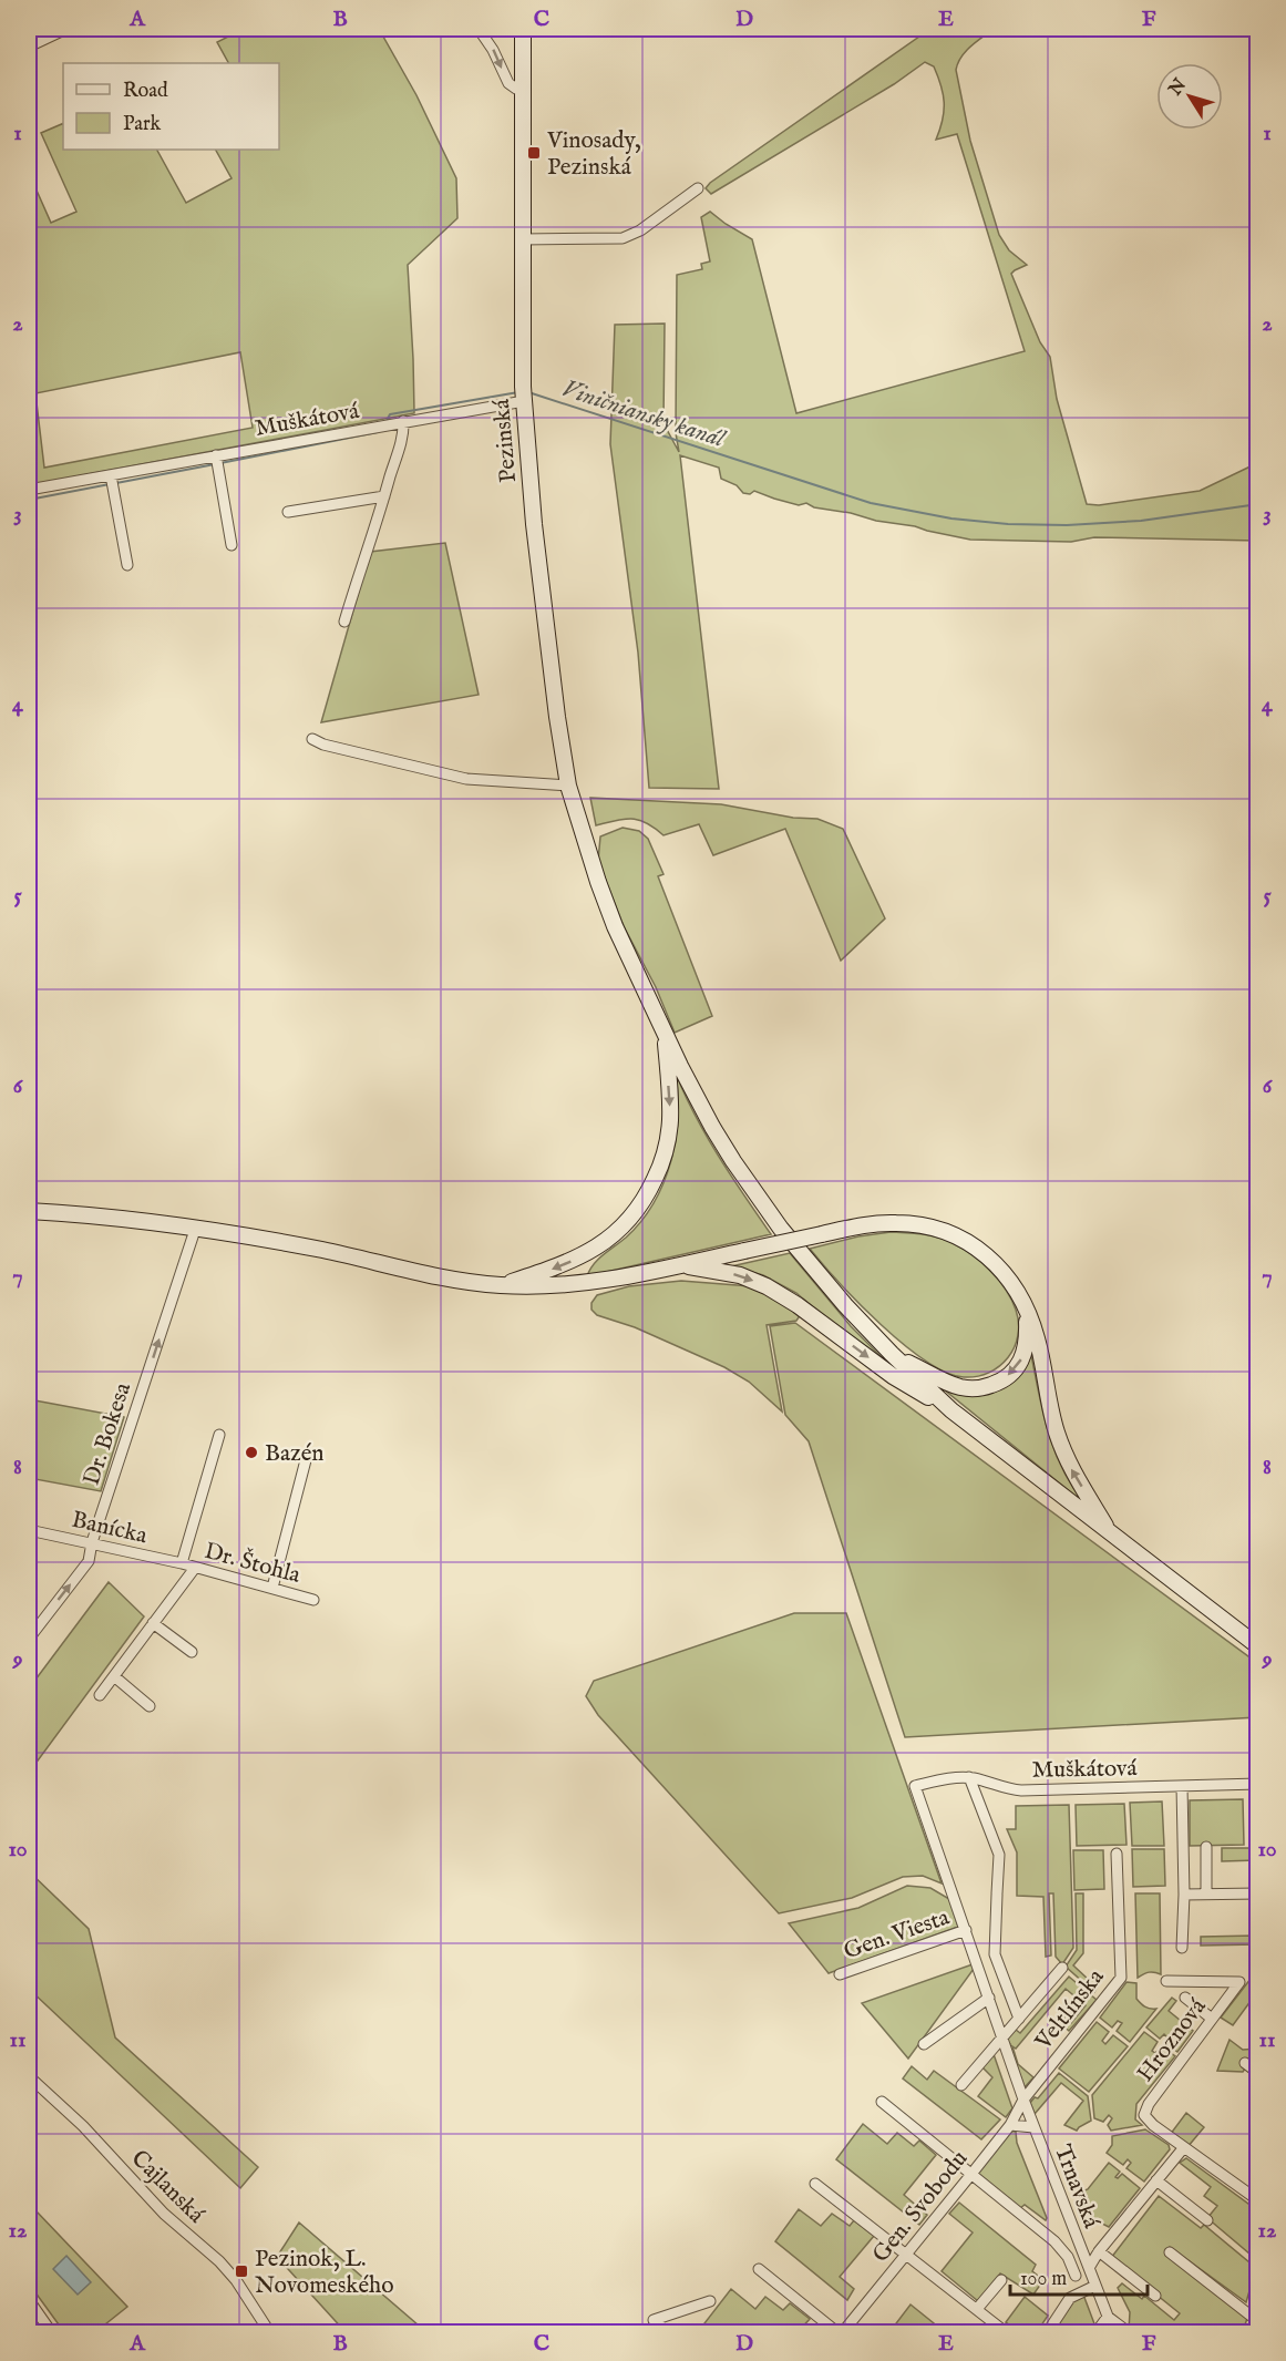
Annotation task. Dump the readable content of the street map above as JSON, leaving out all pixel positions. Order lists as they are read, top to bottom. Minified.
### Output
{"streets":{"main road":["Pezinská"],"street":["Muškátová","Dr. Bokesa","Banícka","Dr. Štohla","Gen. Viesta","Veltlínska","Hroznová","Cajlanská","Trnavská","Gen. Svobodu"]},"crossings":[["Muškátová","Pezinská"],["Muškátová","Trnavská"],["Dr. Bokesa","Banícka"],["Banícka","Dr. Štohla"],["Gen. Viesta","Trnavská"],["Veltlínska","Trnavská"],["Veltlínska","Gen. Svobodu"],["Trnavská","Gen. Svobodu"]],"one_way":["Dr. Bokesa"],"water":["Viničniansky kanál"],"places":{"transit":["Vinosady, Pezinská","Pezinok, L. Novomeského"],"other":["Bazén"]},"legend":["Road","Park"],"scale_bar":"100 m","north":"top left","grid":{"columns":["A","B","C","D","E","F"],"rows":["1","2","3","4","5","6","7","8","9","10","11","12"]}}
